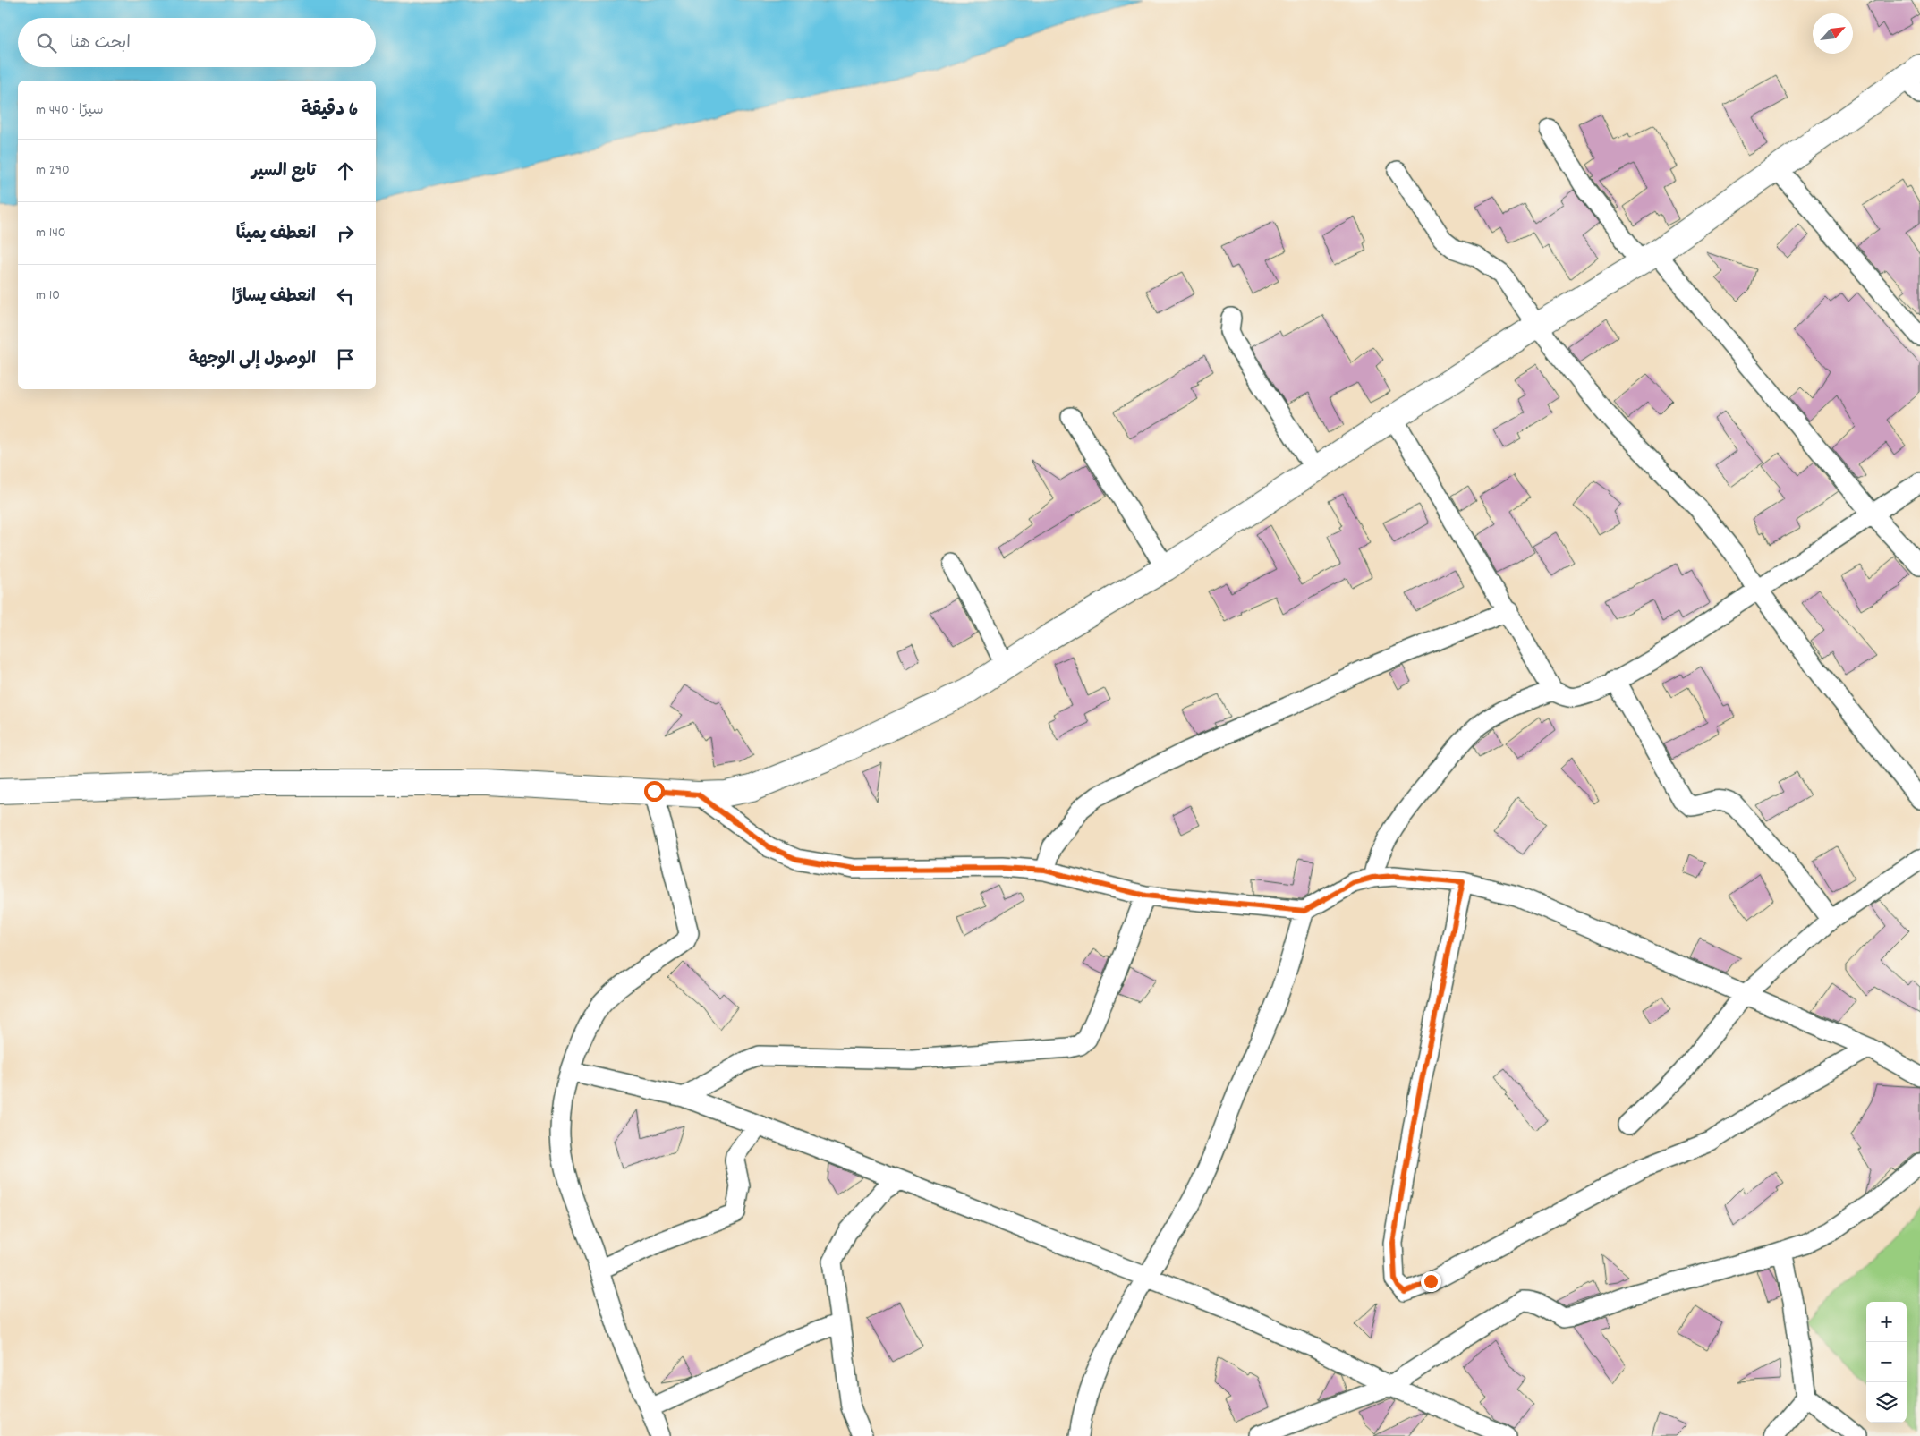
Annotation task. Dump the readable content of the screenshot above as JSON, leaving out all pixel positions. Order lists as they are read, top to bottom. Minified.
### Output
{"north":"top right","page":{"search":"ابحث هنا","heading":["6 دقيقة","سيرًا · 440 m"],"list":[["تابع السير","290 m"],["انعطف يمينًا","140 m"],["انعطف يسارًا","10 m"],"الوصول إلى الوجهة"],"map_buttons":["+","−"]}}
